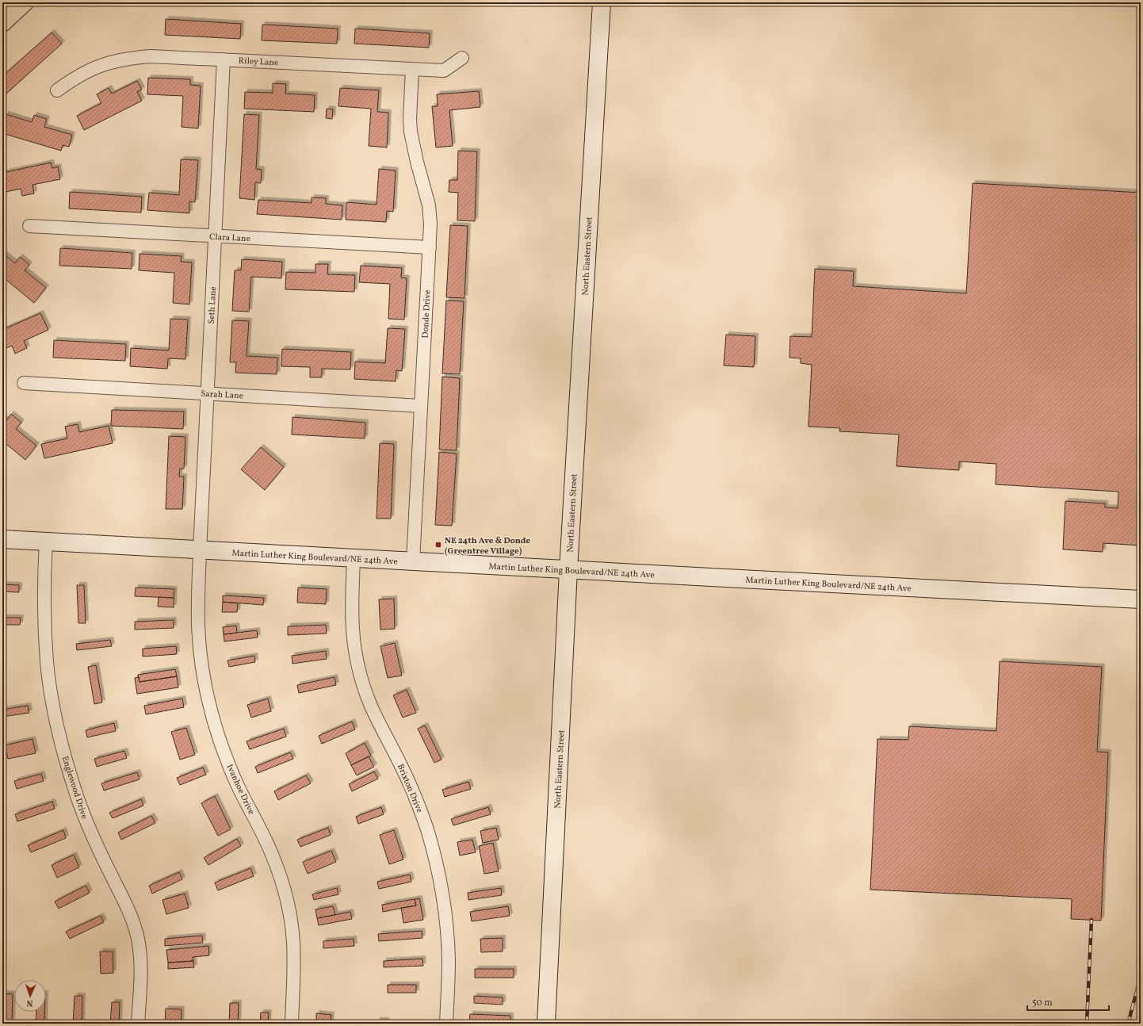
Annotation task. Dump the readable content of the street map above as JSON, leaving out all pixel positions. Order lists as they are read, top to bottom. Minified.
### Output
{"streets":{"main road":["North Eastern Street","Martin Luther King Boulevard/NE 24th Ave"],"street":["Riley Lane","Clara Lane","Seth Lane","Donde Drive","Sarah Lane","Englewood Drive","Brixton Drive","Ivanhoe Drive"]},"crossings":[["Riley Lane","Seth Lane"],["Riley Lane","Donde Drive"],["Clara Lane","Seth Lane"],["Clara Lane","Donde Drive"],["North Eastern Street","Martin Luther King Boulevard/NE 24th Ave"],["Seth Lane","Sarah Lane"],["Seth Lane","Martin Luther King Boulevard/NE 24th Ave"],["Seth Lane","Ivanhoe Drive"],["Donde Drive","Sarah Lane"],["Donde Drive","Martin Luther King Boulevard/NE 24th Ave"],["Martin Luther King Boulevard/NE 24th Ave","Englewood Drive"],["Martin Luther King Boulevard/NE 24th Ave","Brixton Drive"],["Martin Luther King Boulevard/NE 24th Ave","Ivanhoe Drive"]],"places":{"transit":["NE 24th Ave & Donde (Greentree Village)"]},"scale_bar":"50 m","north":"bottom"}
